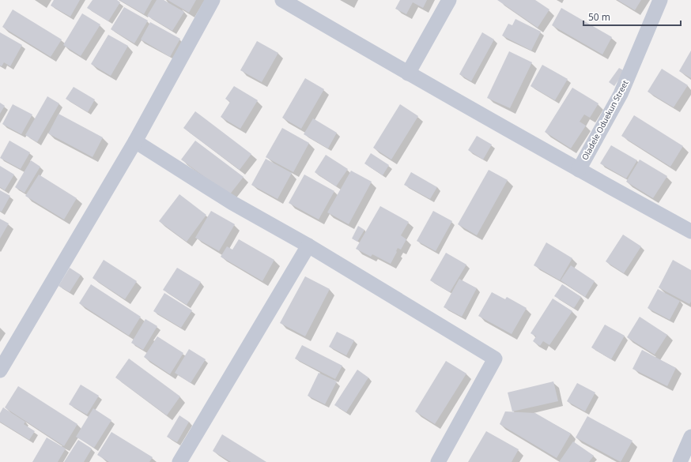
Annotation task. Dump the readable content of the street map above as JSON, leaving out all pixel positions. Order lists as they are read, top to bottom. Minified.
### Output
{"streets":{"street":["Oladele Oduekun Street"]},"scale_bar":"50 m"}
